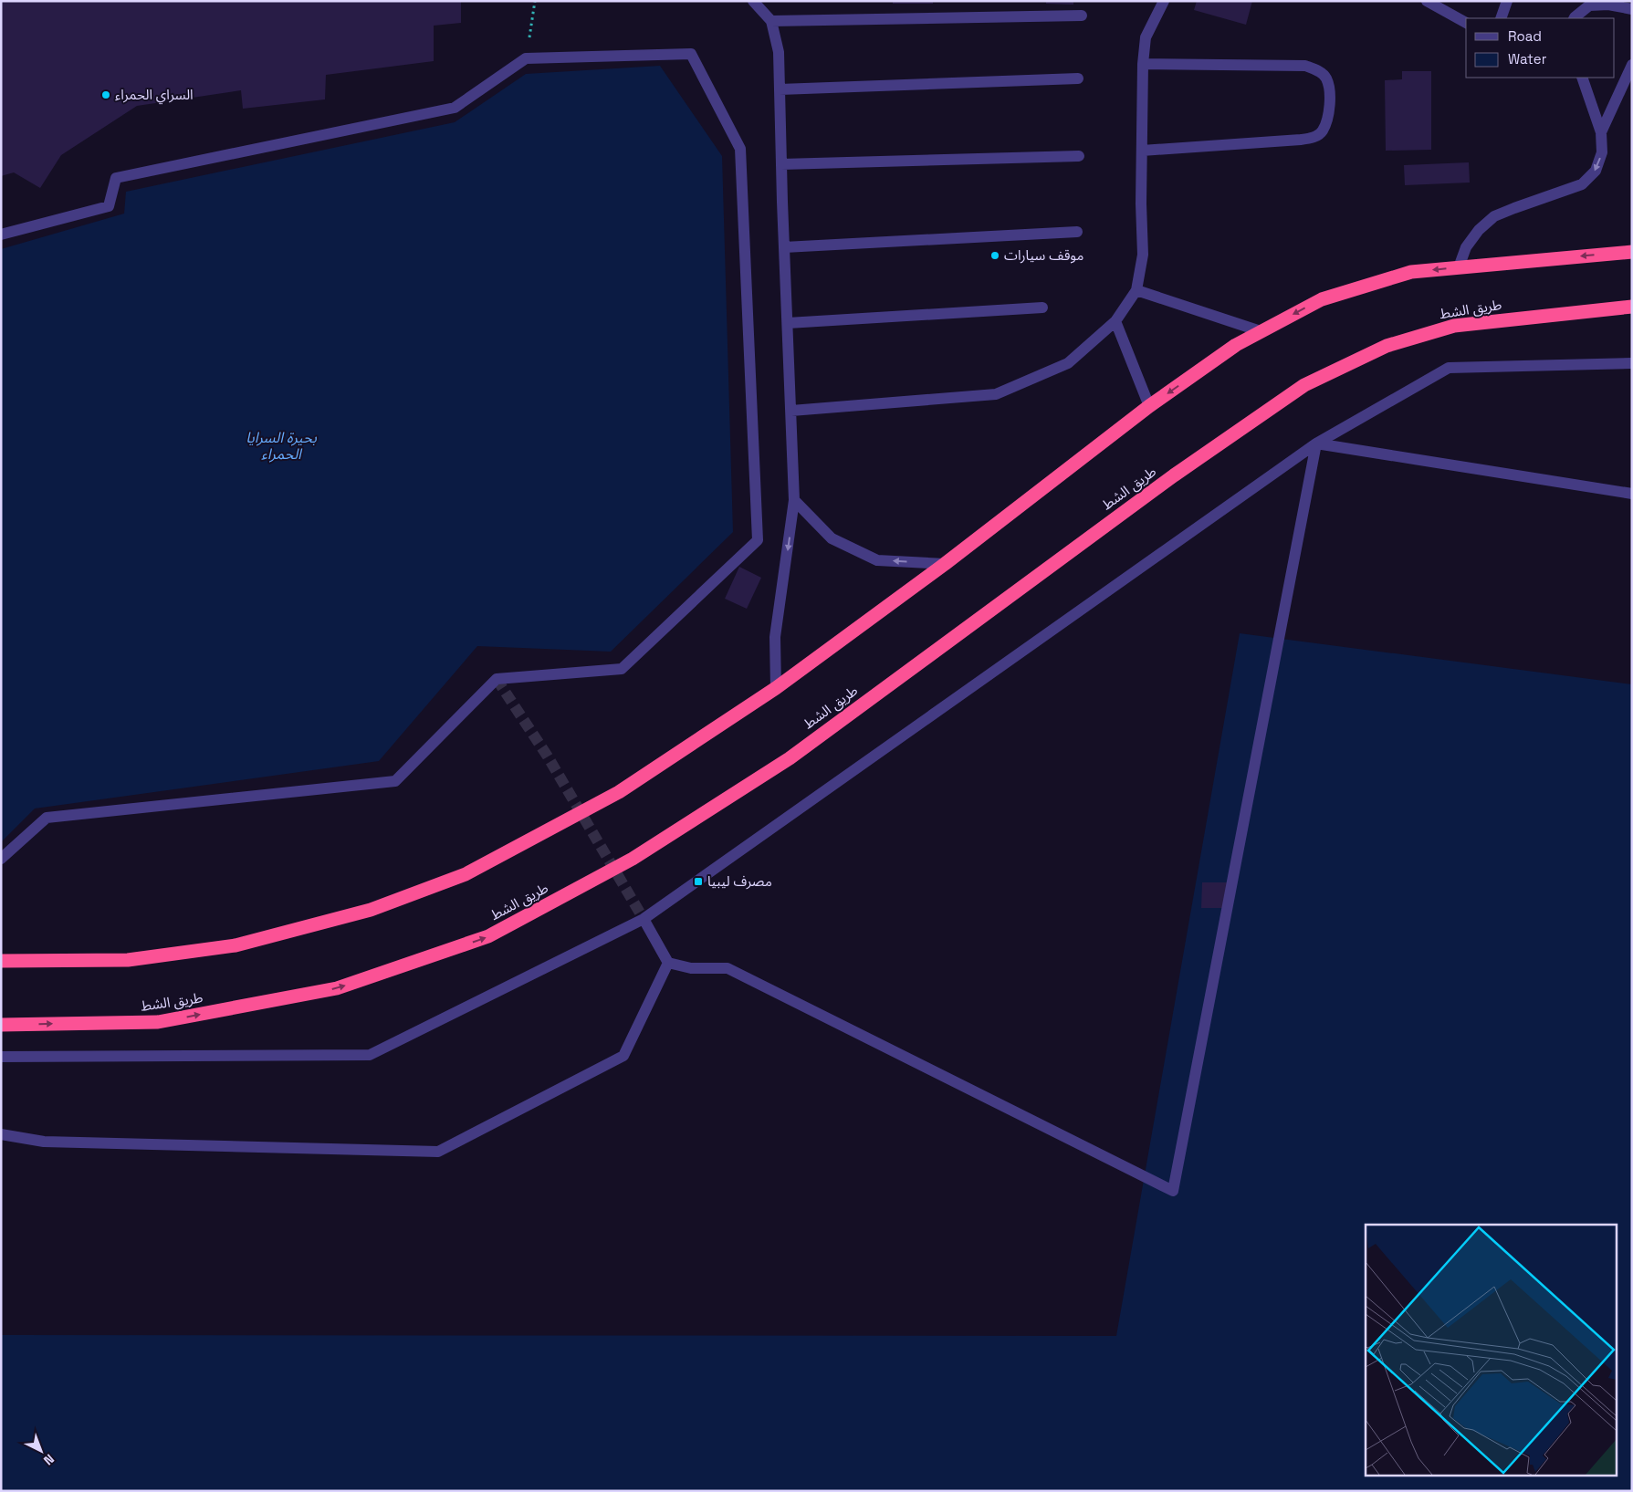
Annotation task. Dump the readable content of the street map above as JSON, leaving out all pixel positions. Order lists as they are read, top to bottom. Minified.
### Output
{"streets":{"highway":["طريق الشط"]},"water":["بحيرة السرايا الحمراء"],"places":{"other":["السراي الحمراء","موقف سيارات"],"transit":["مصرف ليبيا"]},"legend":["Road","Water"],"north":"bottom right"}
